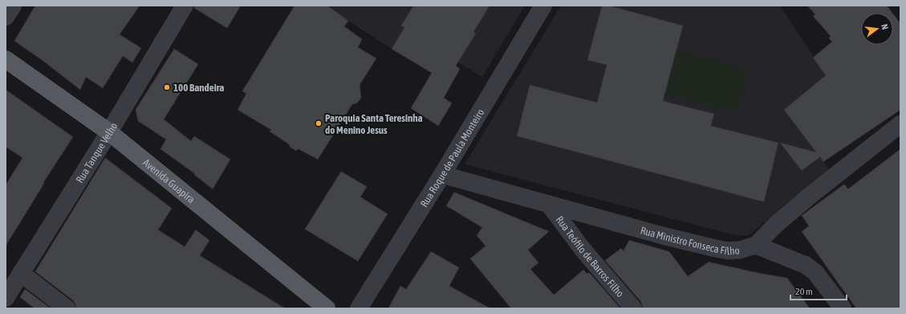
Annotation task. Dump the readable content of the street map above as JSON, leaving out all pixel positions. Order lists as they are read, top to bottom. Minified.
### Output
{"streets":{"main road":["Avenida Guapira"],"street":["Rua Tanque Velho","Rua Roque de Paula Monteiro","Rua Ministro Fonseca Filho","Rua Teófilo de Barros Filho"]},"crossings":[["Rua Tanque Velho","Avenida Guapira"],["Rua Roque de Paula Monteiro","Rua Ministro Fonseca Filho"],["Rua Ministro Fonseca Filho","Rua Teófilo de Barros Filho"]],"places":["100 Bandeira","Paroquia Santa Teresinha do Menino Jesus"],"scale_bar":"20 m","north":"right"}
